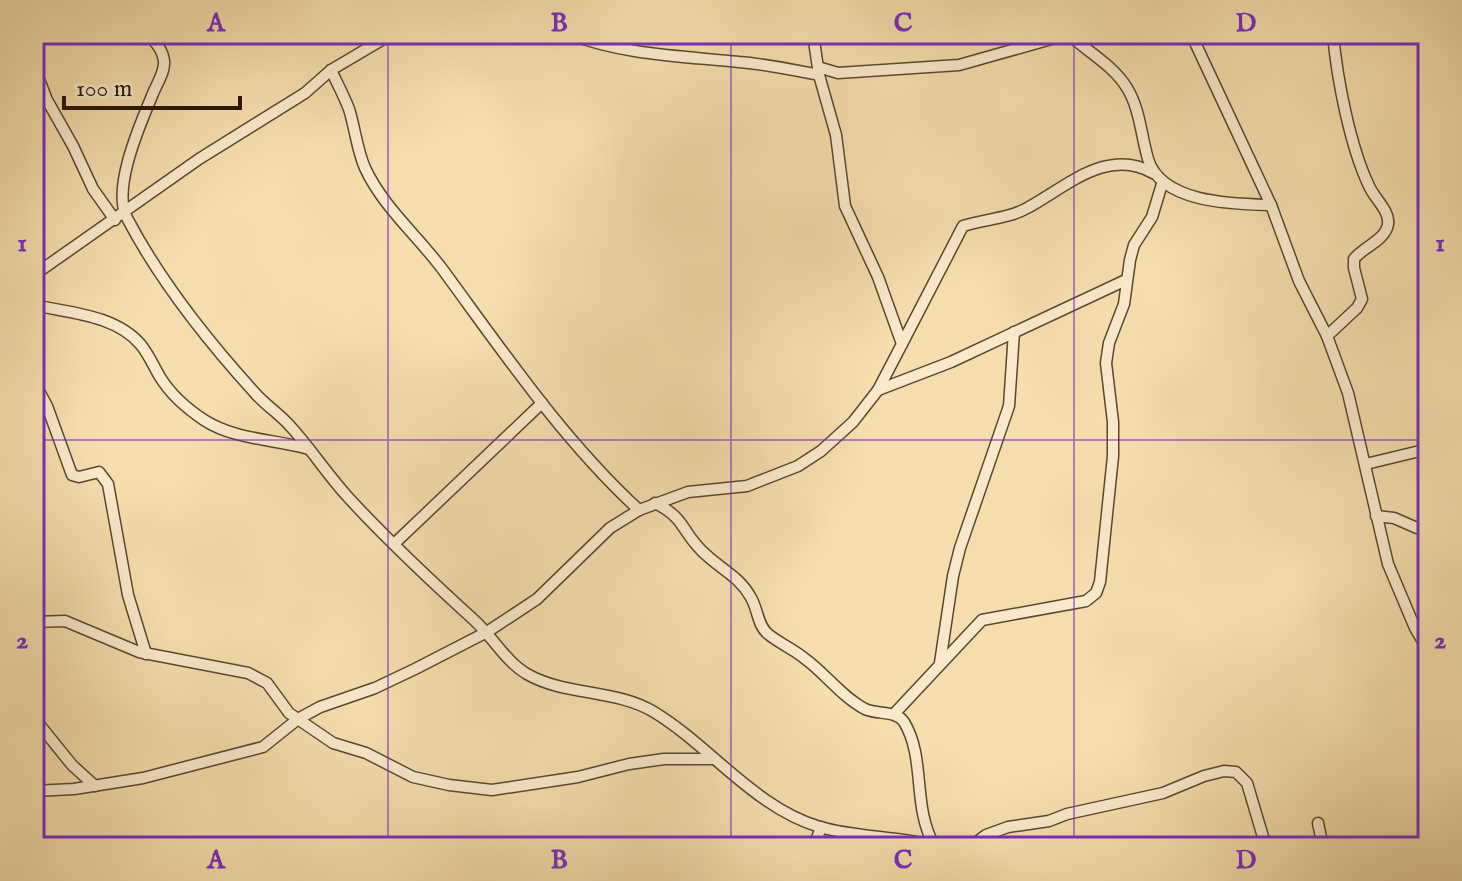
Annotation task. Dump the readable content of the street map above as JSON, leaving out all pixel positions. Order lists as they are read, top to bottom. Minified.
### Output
{"scale_bar":"100 m","grid":{"columns":["A","B","C","D"],"rows":["1","2"]}}
